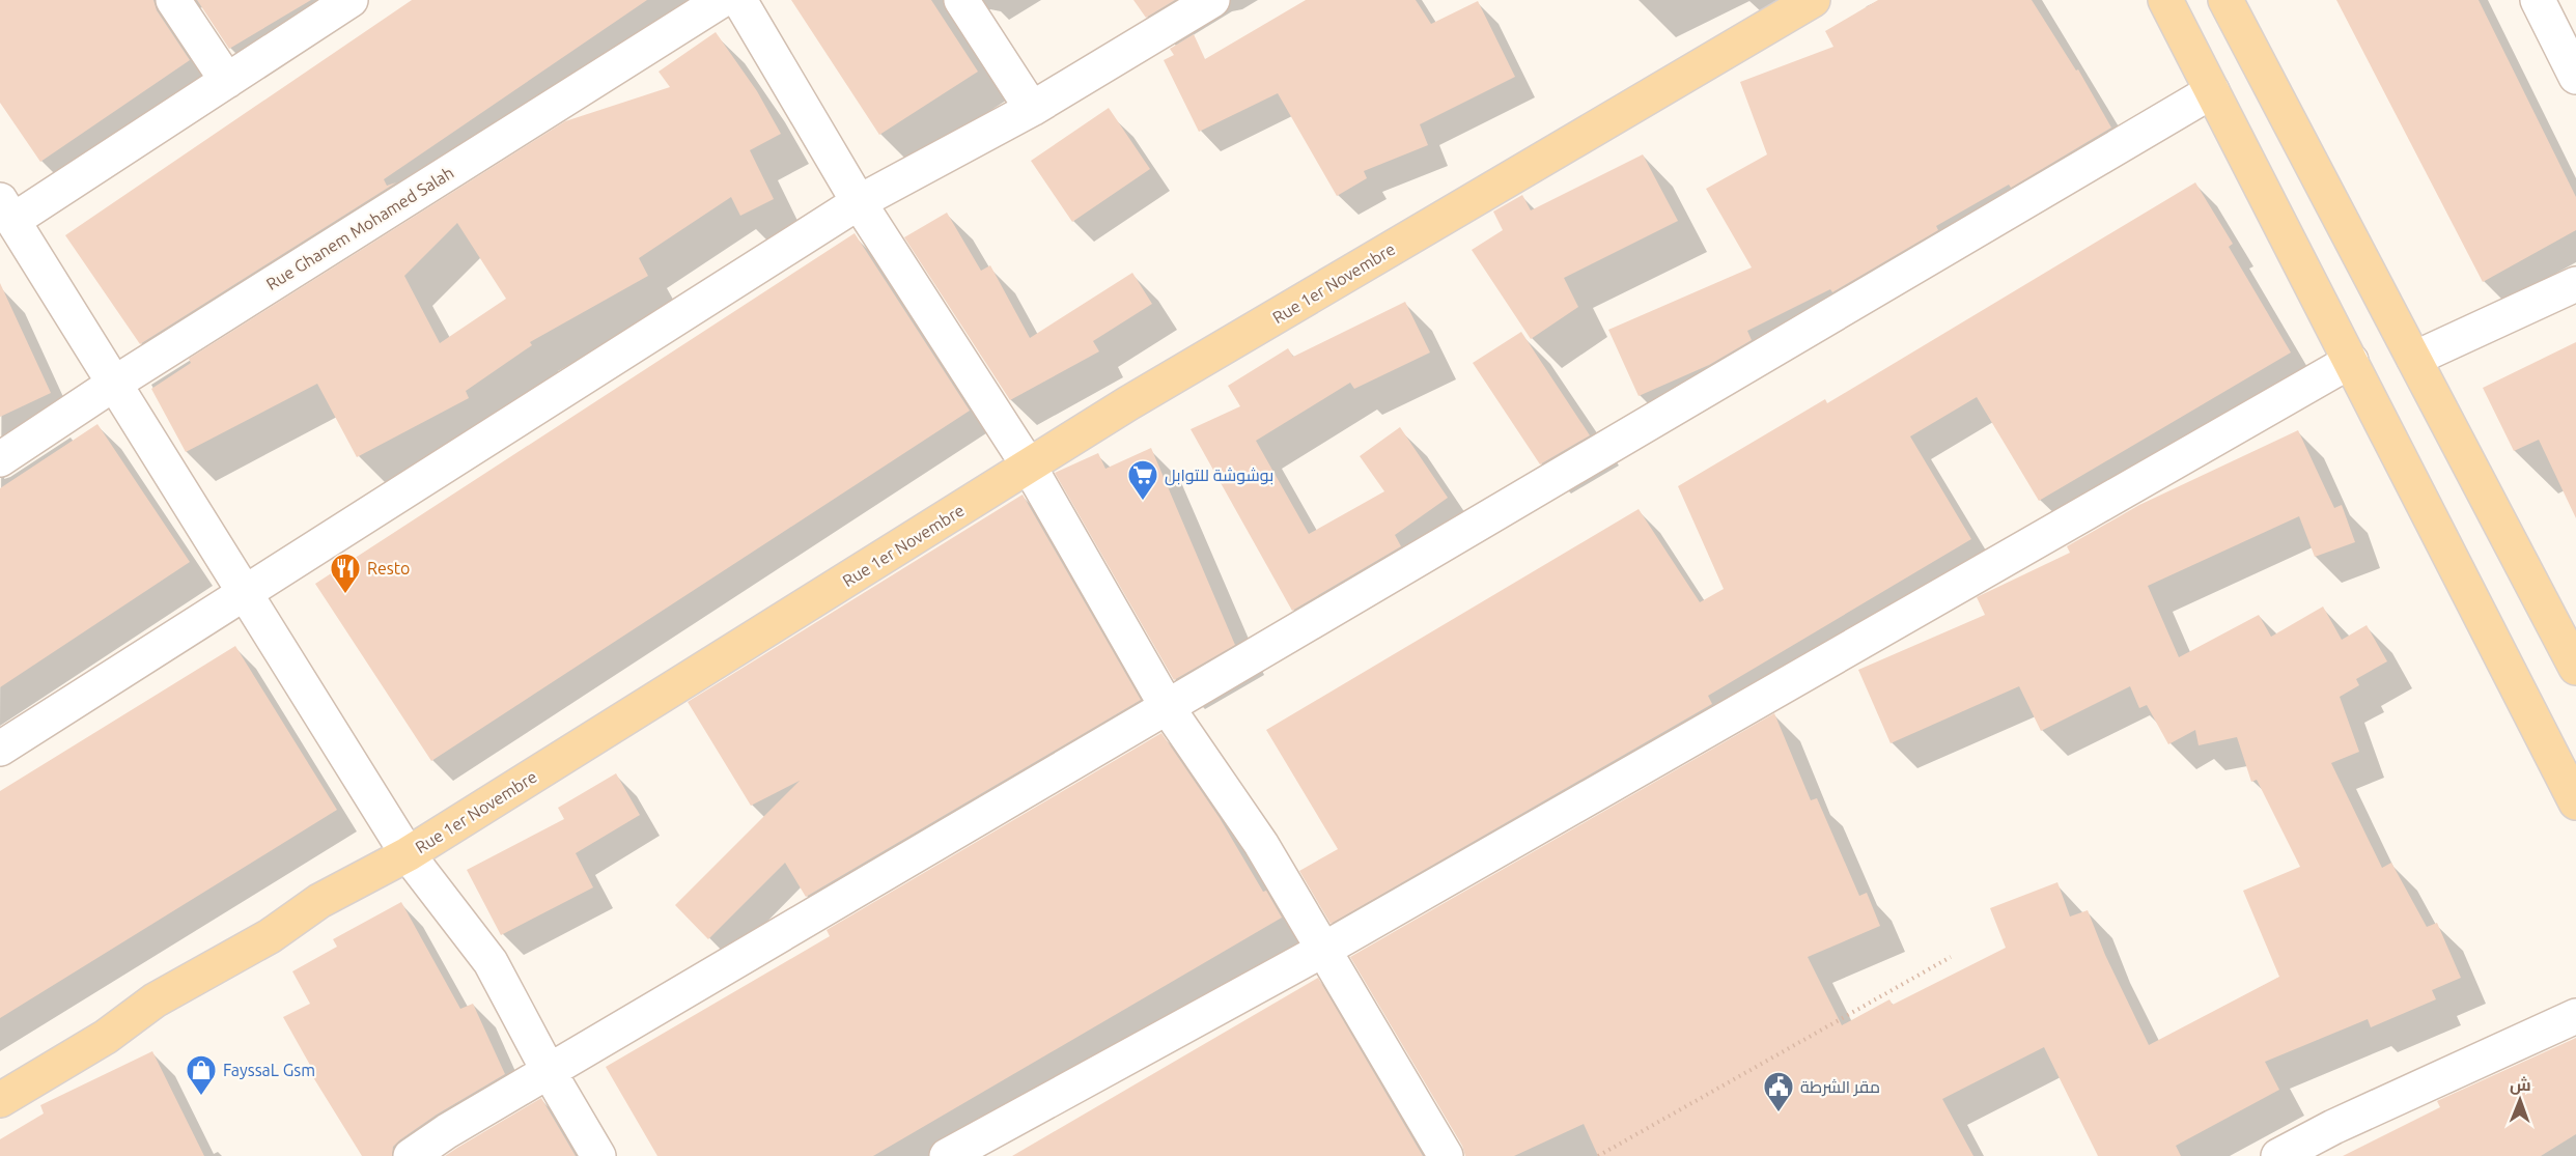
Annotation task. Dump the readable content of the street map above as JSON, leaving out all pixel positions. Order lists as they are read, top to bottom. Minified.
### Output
{"streets":{"main road":["Rue 1er Novembre"],"street":["Rue Ghanem Mohamed Salah"]},"places":{"supermarket":["بوشوشة للتوابل"],"restaurant":["Resto"],"shop":["FayssaL Gsm"],"public building":["مقر الشرطة"]},"north":"top"}
